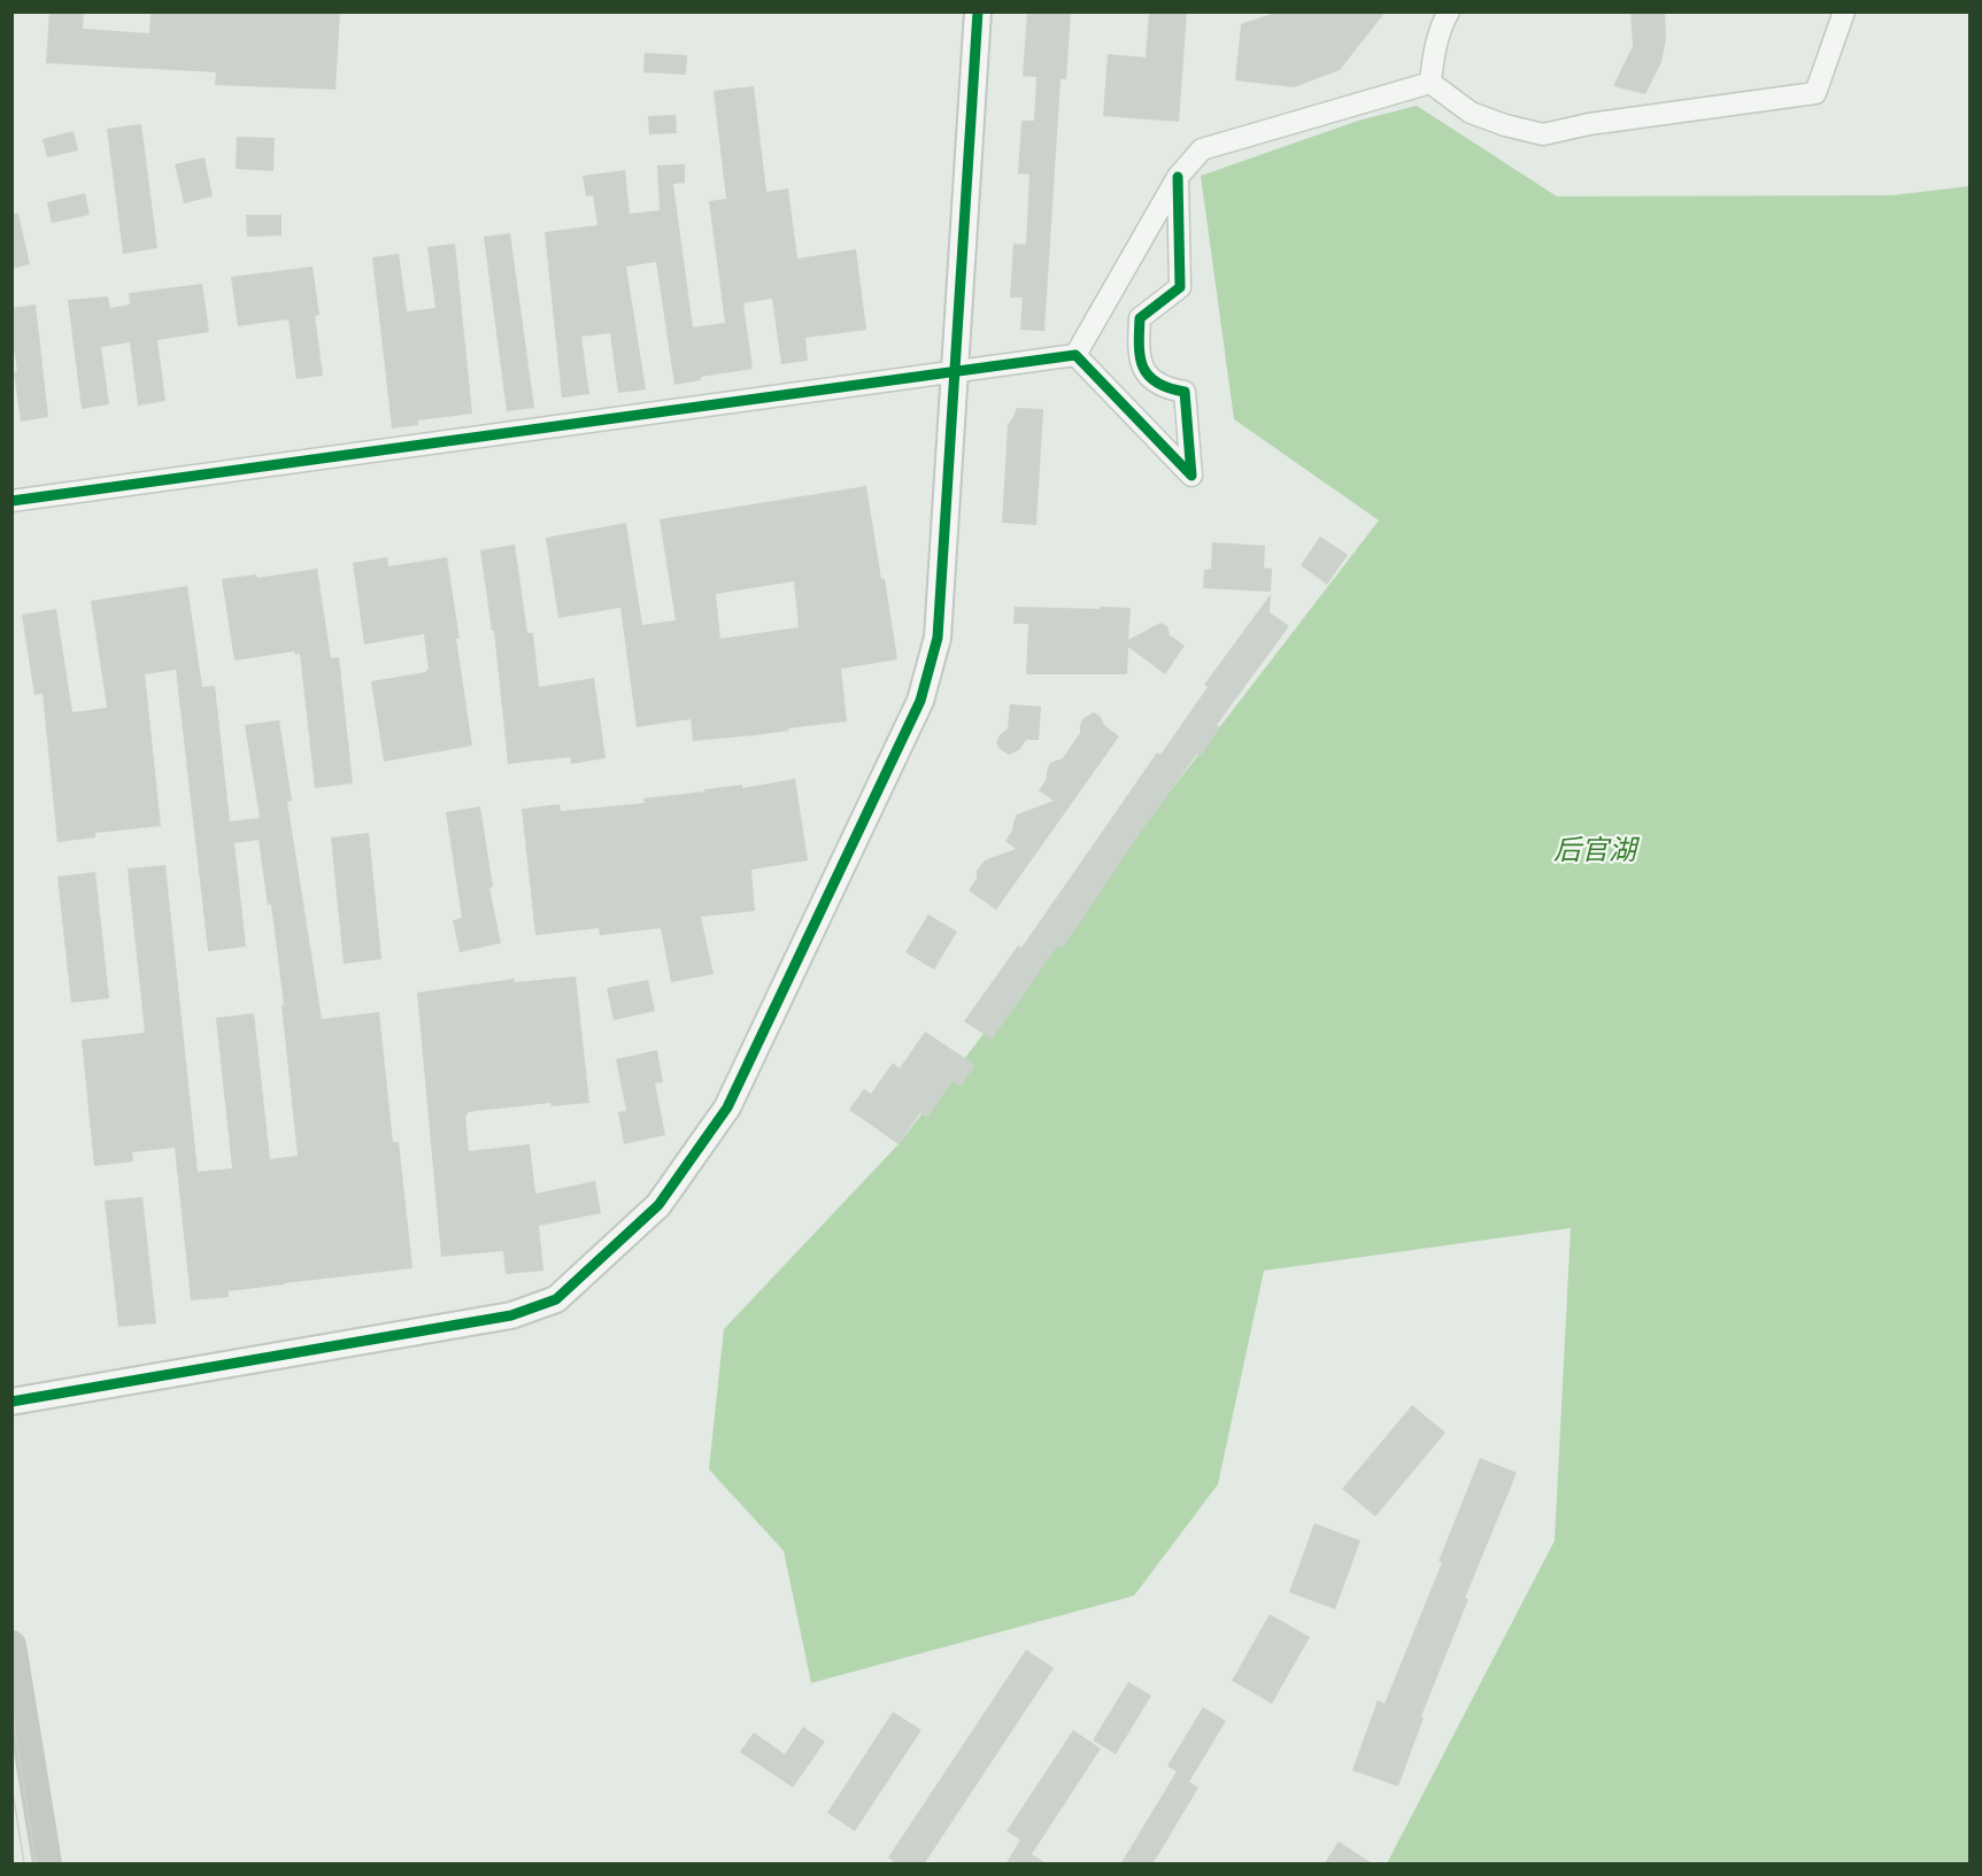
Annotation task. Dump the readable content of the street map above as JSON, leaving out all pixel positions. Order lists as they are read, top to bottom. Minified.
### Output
{"water":["后官湖"]}
